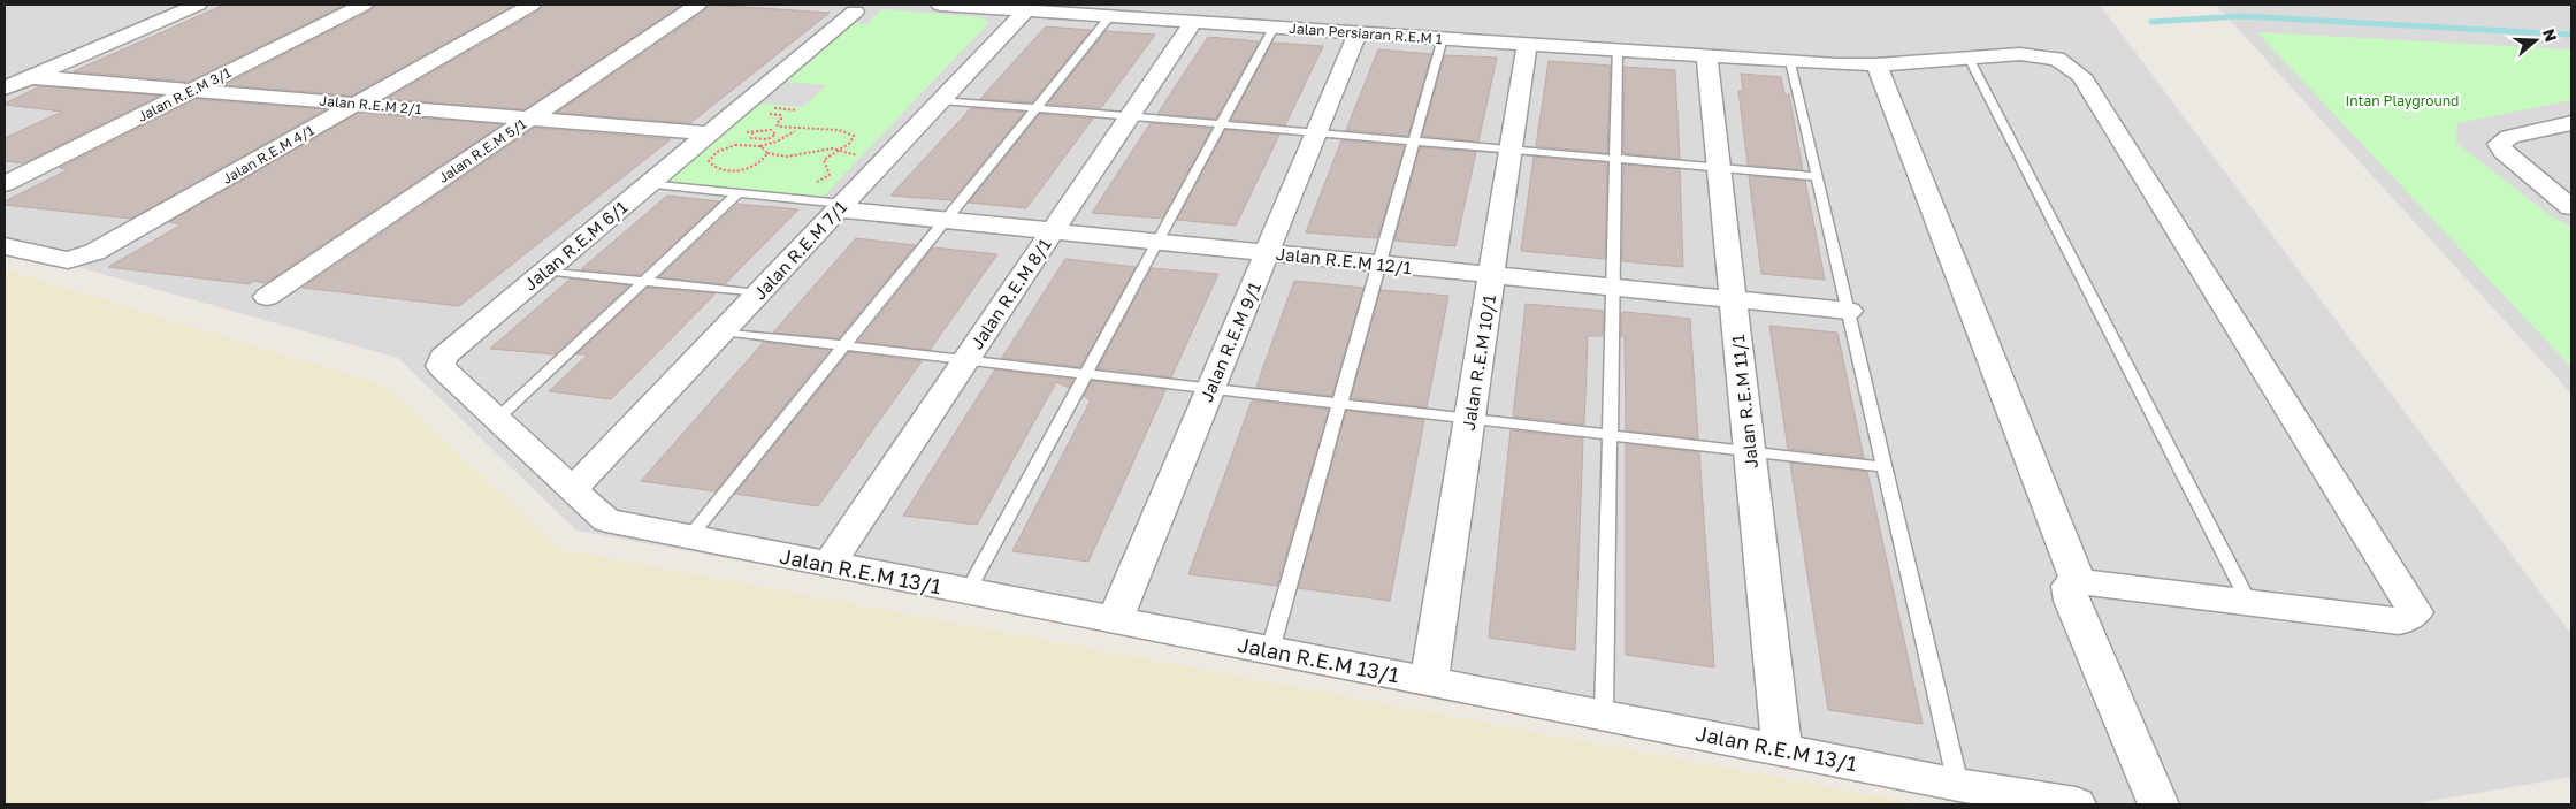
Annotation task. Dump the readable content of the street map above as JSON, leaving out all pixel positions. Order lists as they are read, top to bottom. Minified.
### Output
{"streets":{"street":["Jalan Persiaran R.E.M 1","Jalan R.E.M 3/1","Jalan R.E.M 2/1","Jalan R.E.M 5/1","Jalan R.E.M 4/1","Jalan R.E.M 6/1","Jalan R.E.M 7/1","Jalan R.E.M 12/1","Jalan R.E.M 8/1","Jalan R.E.M 9/1","Jalan R.E.M 10/1","Jalan R.E.M 11/1","Jalan R.E.M 13/1"]},"crossings":[["Jalan Persiaran R.E.M 1","Jalan R.E.M 7/1"],["Jalan Persiaran R.E.M 1","Jalan R.E.M 8/1"],["Jalan Persiaran R.E.M 1","Jalan R.E.M 9/1"],["Jalan Persiaran R.E.M 1","Jalan R.E.M 10/1"],["Jalan Persiaran R.E.M 1","Jalan R.E.M 11/1"],["Jalan R.E.M 3/1","Jalan R.E.M 2/1"],["Jalan R.E.M 2/1","Jalan R.E.M 5/1"],["Jalan R.E.M 2/1","Jalan R.E.M 4/1"],["Jalan R.E.M 2/1","Jalan R.E.M 6/1"],["Jalan R.E.M 6/1","Jalan R.E.M 7/1"],["Jalan R.E.M 6/1","Jalan R.E.M 13/1"],["Jalan R.E.M 7/1","Jalan R.E.M 12/1"],["Jalan R.E.M 7/1","Jalan R.E.M 13/1"],["Jalan R.E.M 12/1","Jalan R.E.M 8/1"],["Jalan R.E.M 12/1","Jalan R.E.M 9/1"],["Jalan R.E.M 12/1","Jalan R.E.M 10/1"],["Jalan R.E.M 12/1","Jalan R.E.M 11/1"],["Jalan R.E.M 8/1","Jalan R.E.M 13/1"],["Jalan R.E.M 9/1","Jalan R.E.M 13/1"],["Jalan R.E.M 10/1","Jalan R.E.M 13/1"],["Jalan R.E.M 11/1","Jalan R.E.M 13/1"]],"parks":["Intan Playground"],"north":"right"}
